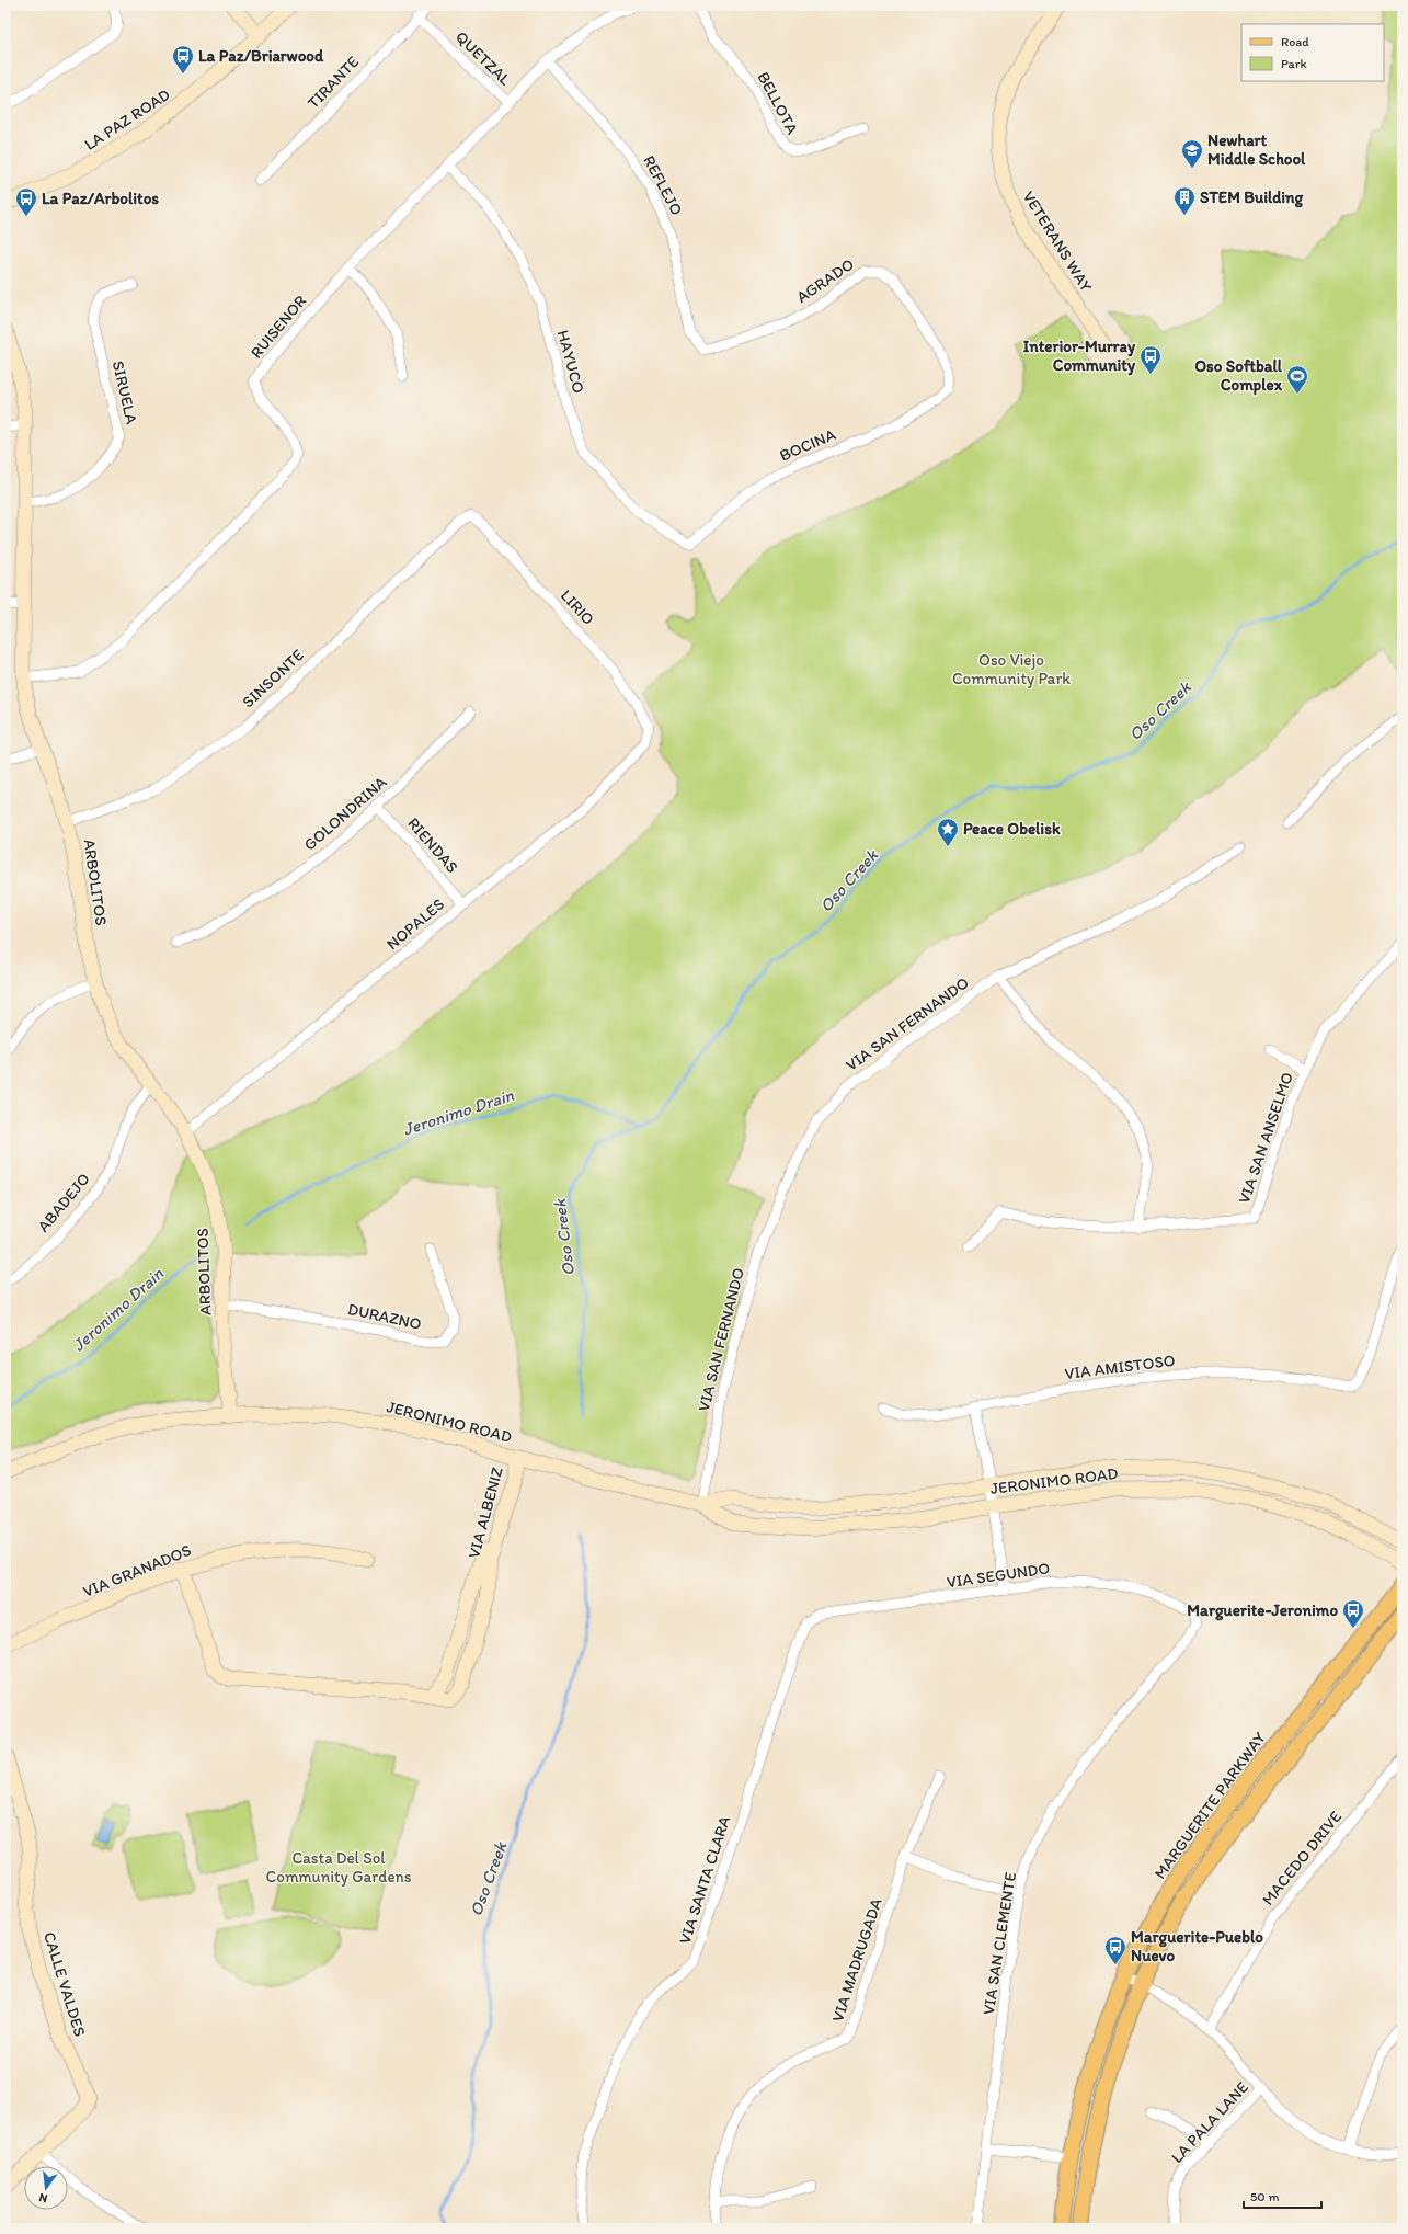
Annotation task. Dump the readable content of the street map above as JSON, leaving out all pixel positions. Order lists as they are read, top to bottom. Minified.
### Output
{"streets":{"main road":["MARGUERITE PARKWAY"],"street":["QUETZAL","TIRANTE","BELLOTA","LA PAZ ROAD","REFLEJO","VETERANS WAY","AGRADO","RUISENOR","HAYUCO","SIRUELA","BOCINA","LIRIO","SINSONTE","GOLONDRINA","RIENDAS","ARBOLITOS","NOPALES","VIA SAN FERNANDO","VIA SAN ANSELMO","ABADEJO","DURAZNO","VIA AMISTOSO","JERONIMO ROAD","VIA ALBENIZ","VIA GRANADOS","VIA SEGUNDO","MACEDO DRIVE","VIA SANTA CLARA","VIA SAN CLEMENTE","VIA MADRUGADA","CALLE VALDES","LA PALA LANE"]},"crossings":[["QUETZAL","TIRANTE"],["QUETZAL","RUISENOR"],["REFLEJO","AGRADO"],["REFLEJO","RUISENOR"],["AGRADO","BOCINA"],["RUISENOR","HAYUCO"],["RUISENOR","ARBOLITOS"],["HAYUCO","BOCINA"],["SIRUELA","ARBOLITOS"],["LIRIO","SINSONTE"],["LIRIO","NOPALES"],["SINSONTE","ARBOLITOS"],["GOLONDRINA","RIENDAS"],["RIENDAS","NOPALES"],["ARBOLITOS","NOPALES"],["ARBOLITOS","ABADEJO"],["ARBOLITOS","DURAZNO"],["ARBOLITOS","JERONIMO ROAD"],["VIA SAN FERNANDO","JERONIMO ROAD"],["JERONIMO ROAD","VIA ALBENIZ"],["VIA ALBENIZ","VIA GRANADOS"],["VIA SEGUNDO","VIA SANTA CLARA"],["VIA SEGUNDO","VIA SAN CLEMENTE"]],"water":["Oso Creek","Jeronimo Drain"],"parks":["Oso Viejo Community Park","Casta Del Sol Community Gardens"],"places":{"bus stop":["La Paz/Briarwood","La Paz/Arbolitos","Interior-Murray Community","Marguerite-Jeronimo","Marguerite-Pueblo Nuevo"],"school or university":["Newhart Middle School"],"building":["STEM Building"],"sports":["Oso Softball Complex"],"place":["Peace Obelisk"]},"legend":["Road","Park"],"scale_bar":"50 m","north":"bottom"}
